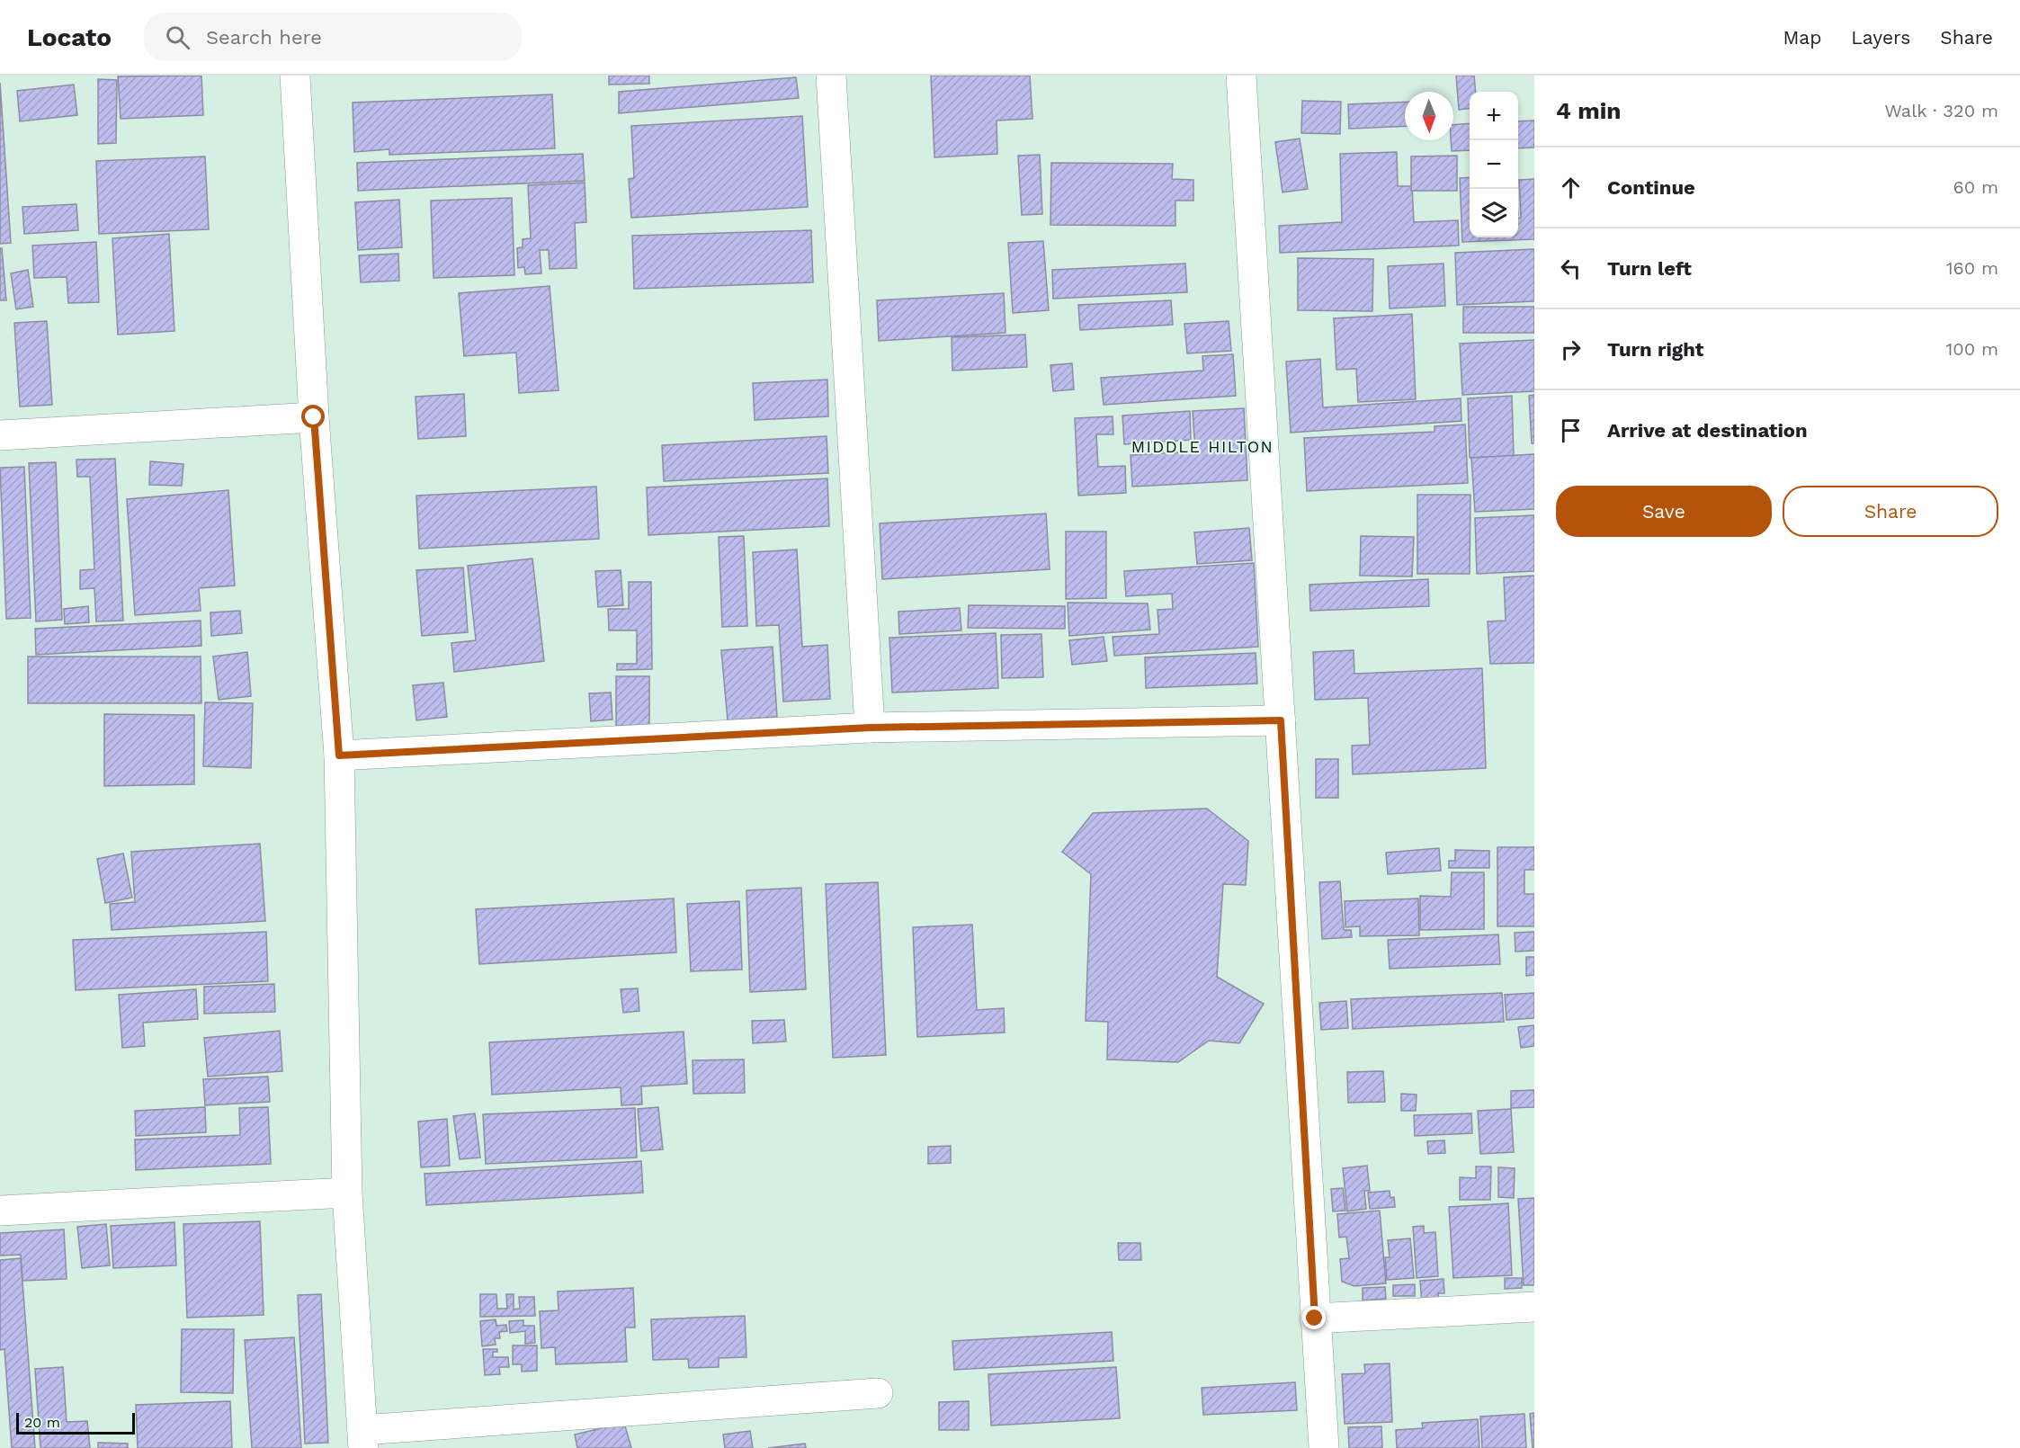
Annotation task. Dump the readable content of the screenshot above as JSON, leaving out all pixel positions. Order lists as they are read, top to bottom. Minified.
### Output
{"districts":["MIDDLE HILTON"],"scale_bar":"20 m","north":"bottom","page":{"header":"Locato","search":"Search here","nav":["Map","Layers","Share"],"heading":["4 min","Walk · 320 m"],"map_buttons":["+","−"],"list":[["Continue","60 m"],["Turn left","160 m"],["Turn right","100 m"],"Arrive at destination"],"buttons":["Save","Share"],"scale":"20 m"}}
